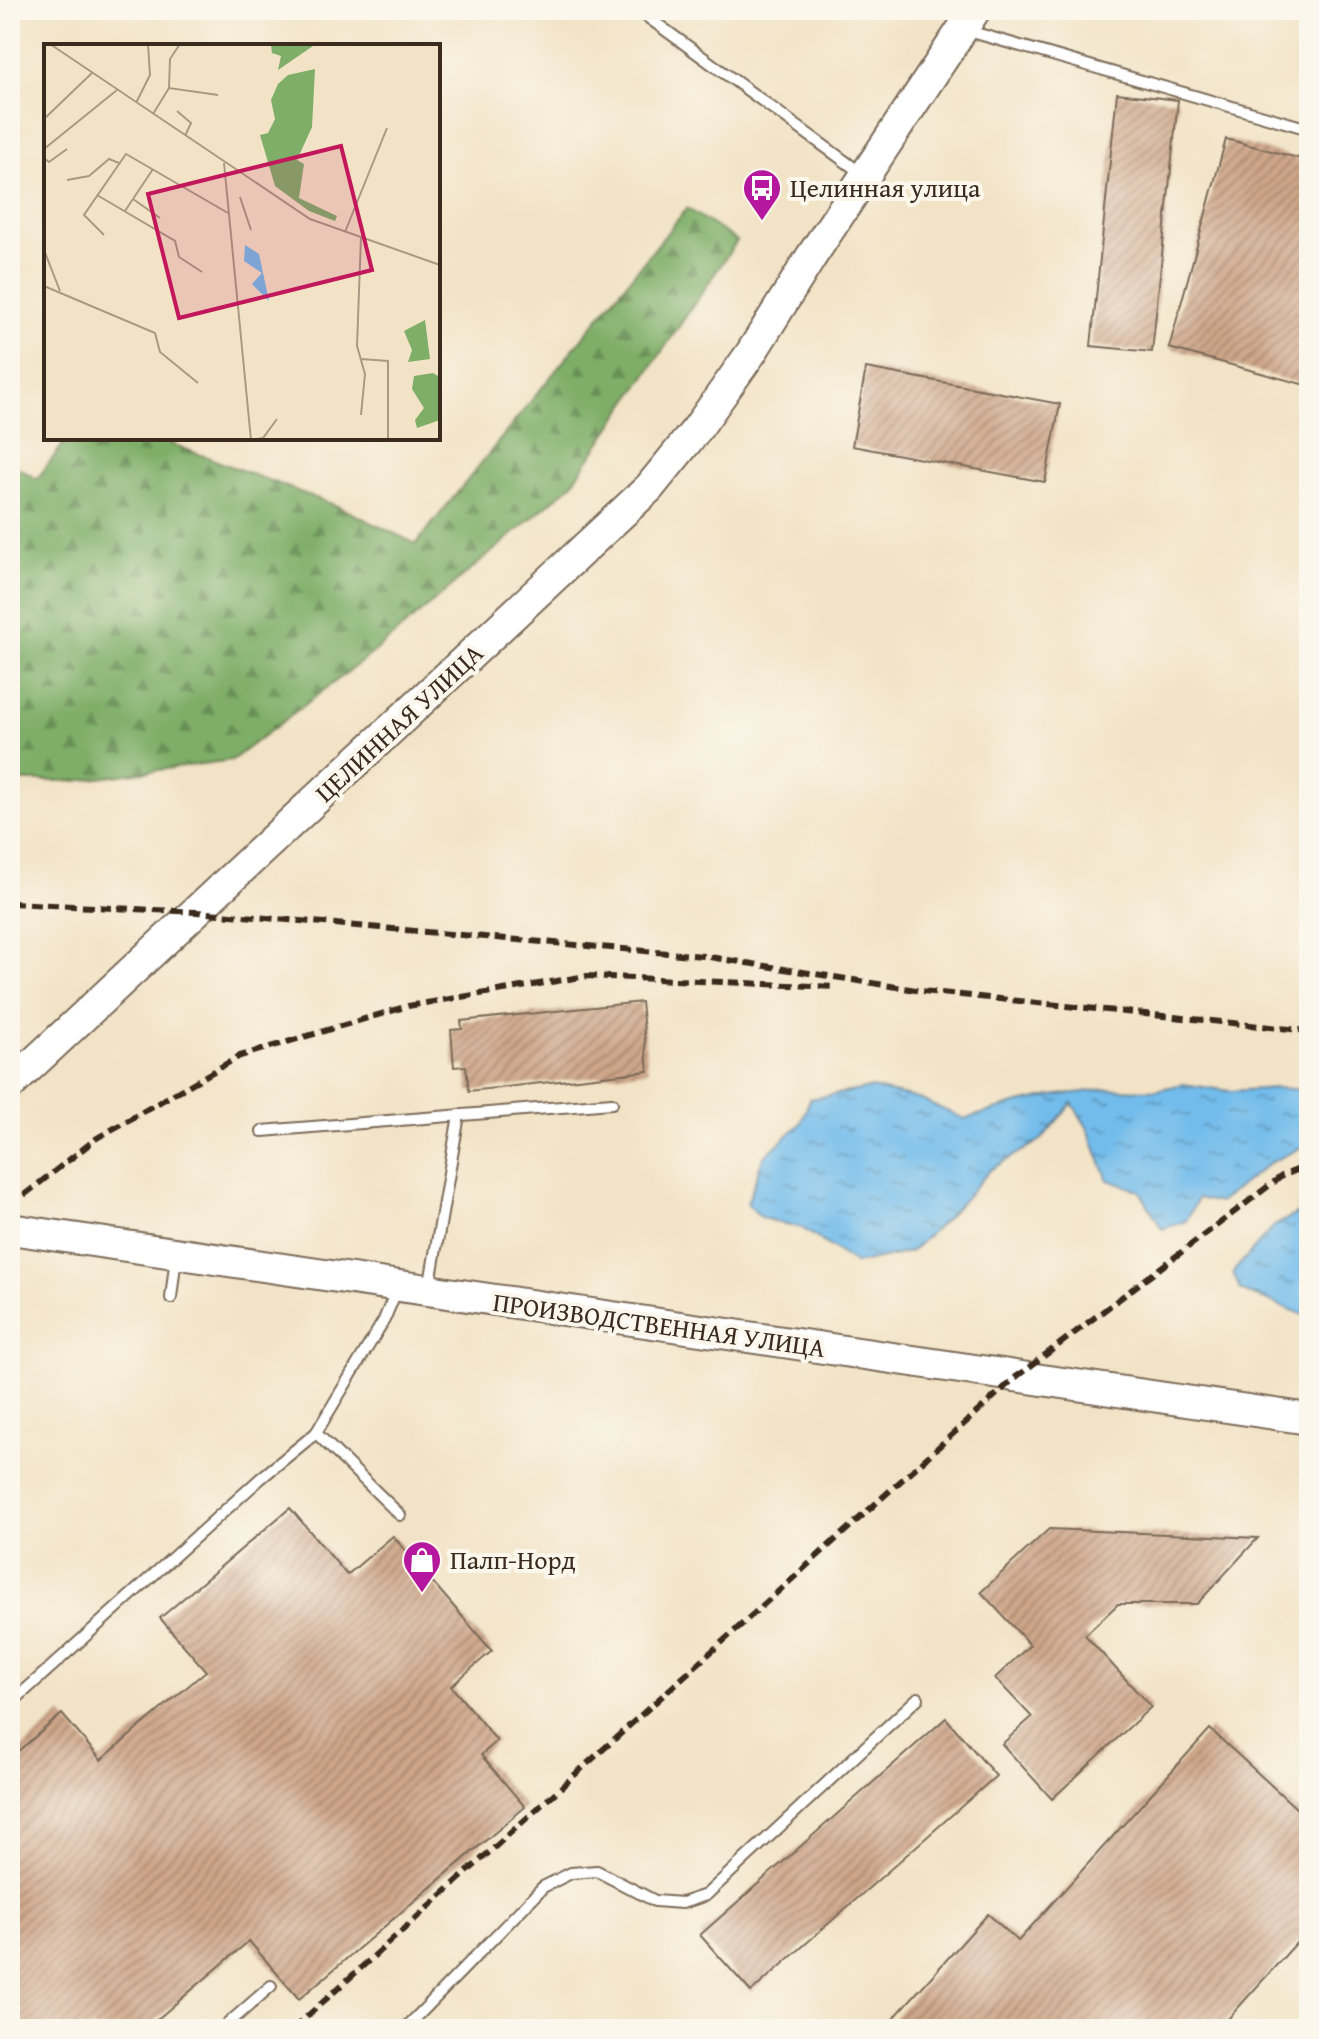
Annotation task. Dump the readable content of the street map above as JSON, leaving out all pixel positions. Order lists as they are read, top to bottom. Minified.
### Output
{"streets":{"street":["ЦЕЛИННАЯ УЛИЦА","ПРОИЗВОДСТВЕННАЯ УЛИЦА"]},"places":{"bus stop":["Целинная улица"],"shop":["Палп-Норд"]}}
